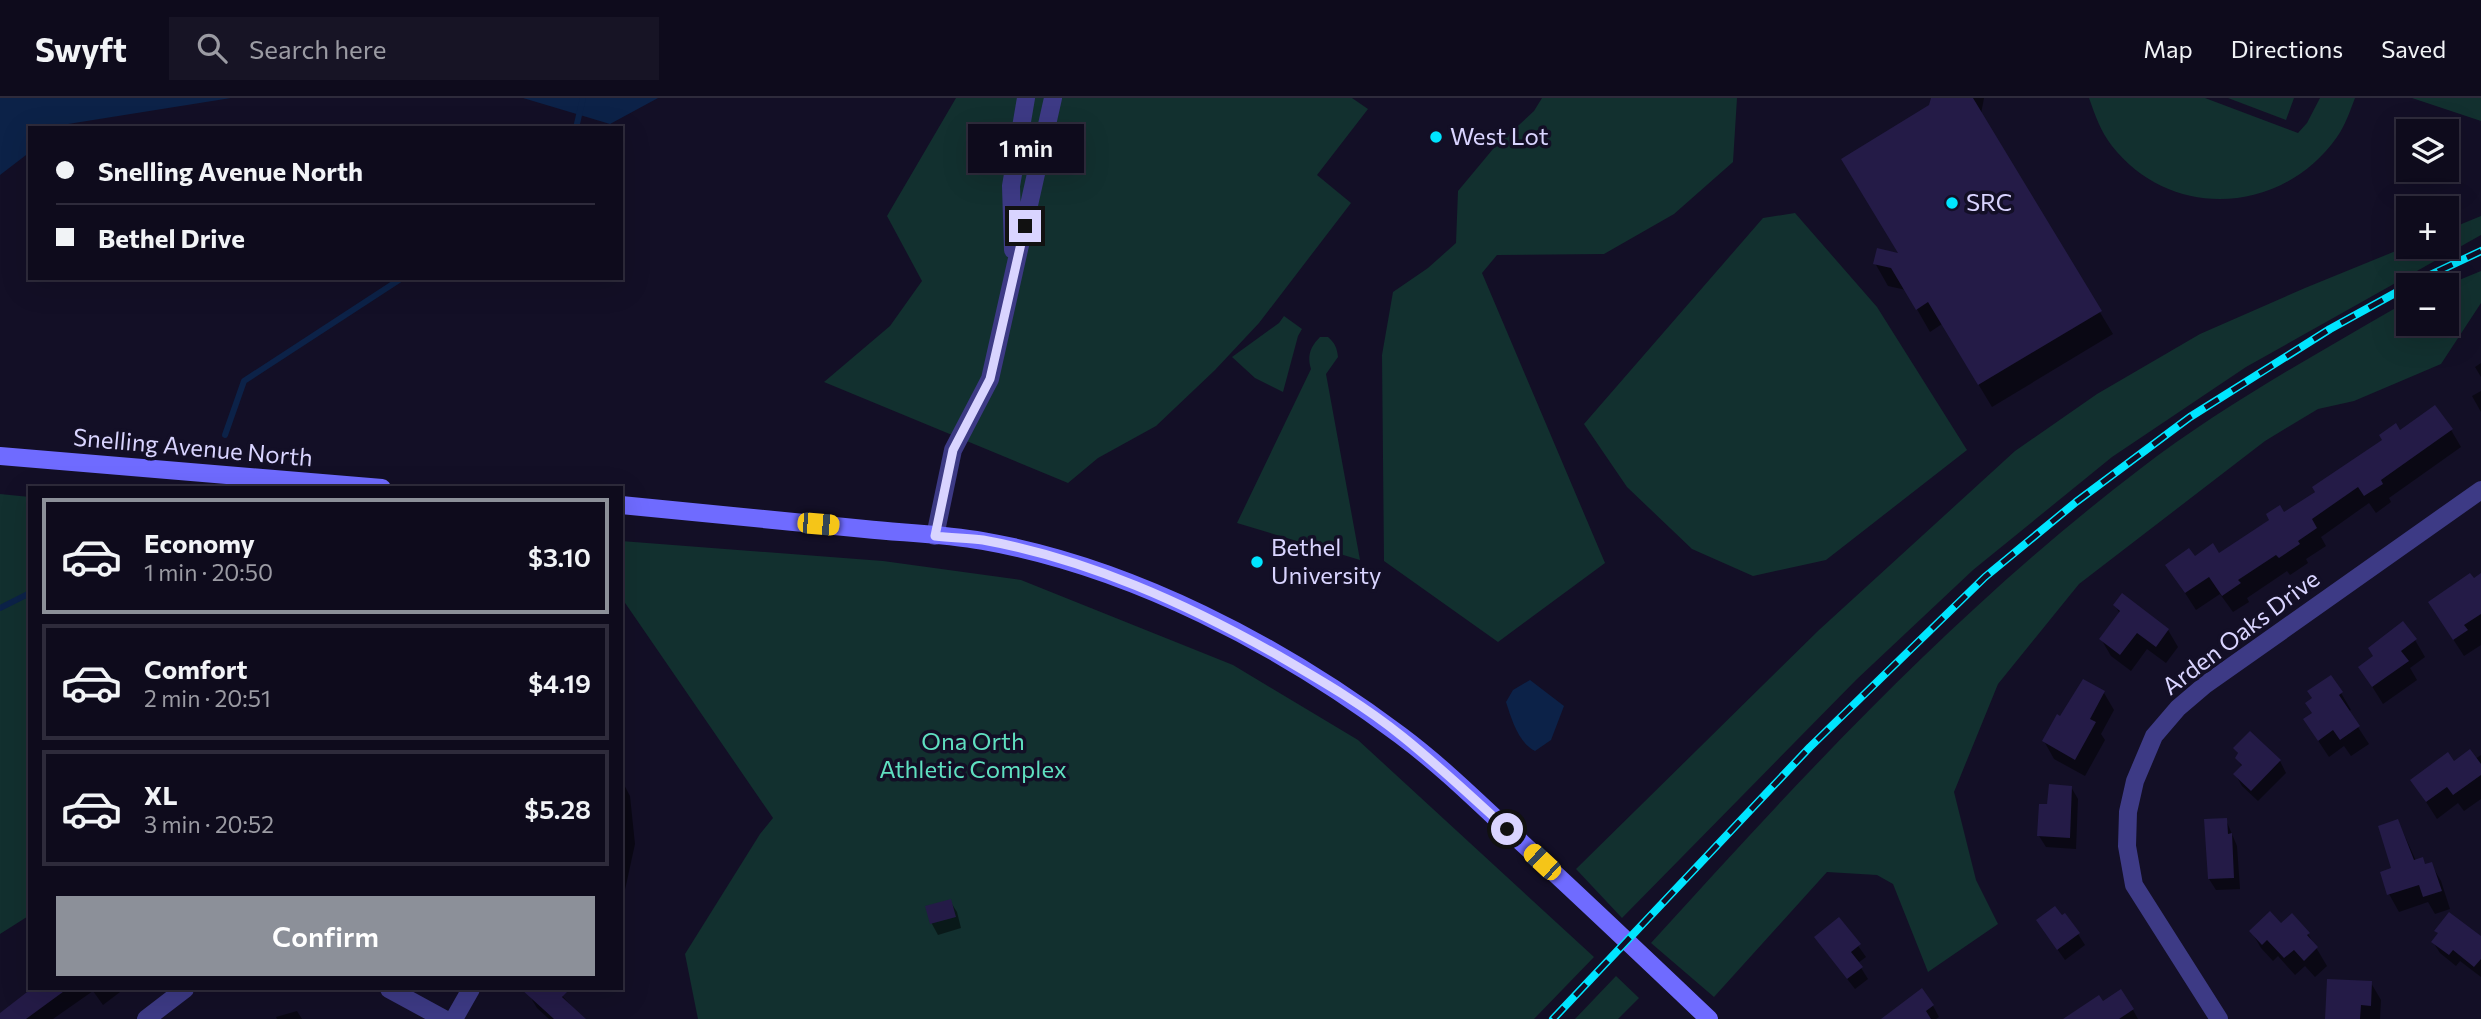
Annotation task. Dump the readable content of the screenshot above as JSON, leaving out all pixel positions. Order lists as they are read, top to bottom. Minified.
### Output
{"streets":{"street":["Snelling Avenue North","Arden Oaks Drive"]},"parks":["Ona Orth Athletic Complex"],"places":["West Lot","SRC","Bethel University"],"page":{"header":"Swyft","search":"Search here","nav":["Map","Directions","Saved"],"map_buttons":["+","−"],"bubble":"1 min","banner":["Snelling Avenue North","Bethel Drive"],"list":[{"name":"Economy","note":"1 min · 20:50","value":"$3.10"},{"name":"Comfort","note":"2 min · 20:51","value":"$4.19"},{"name":"XL","note":"3 min · 20:52","value":"$5.28"}],"buttons":"Confirm"}}
